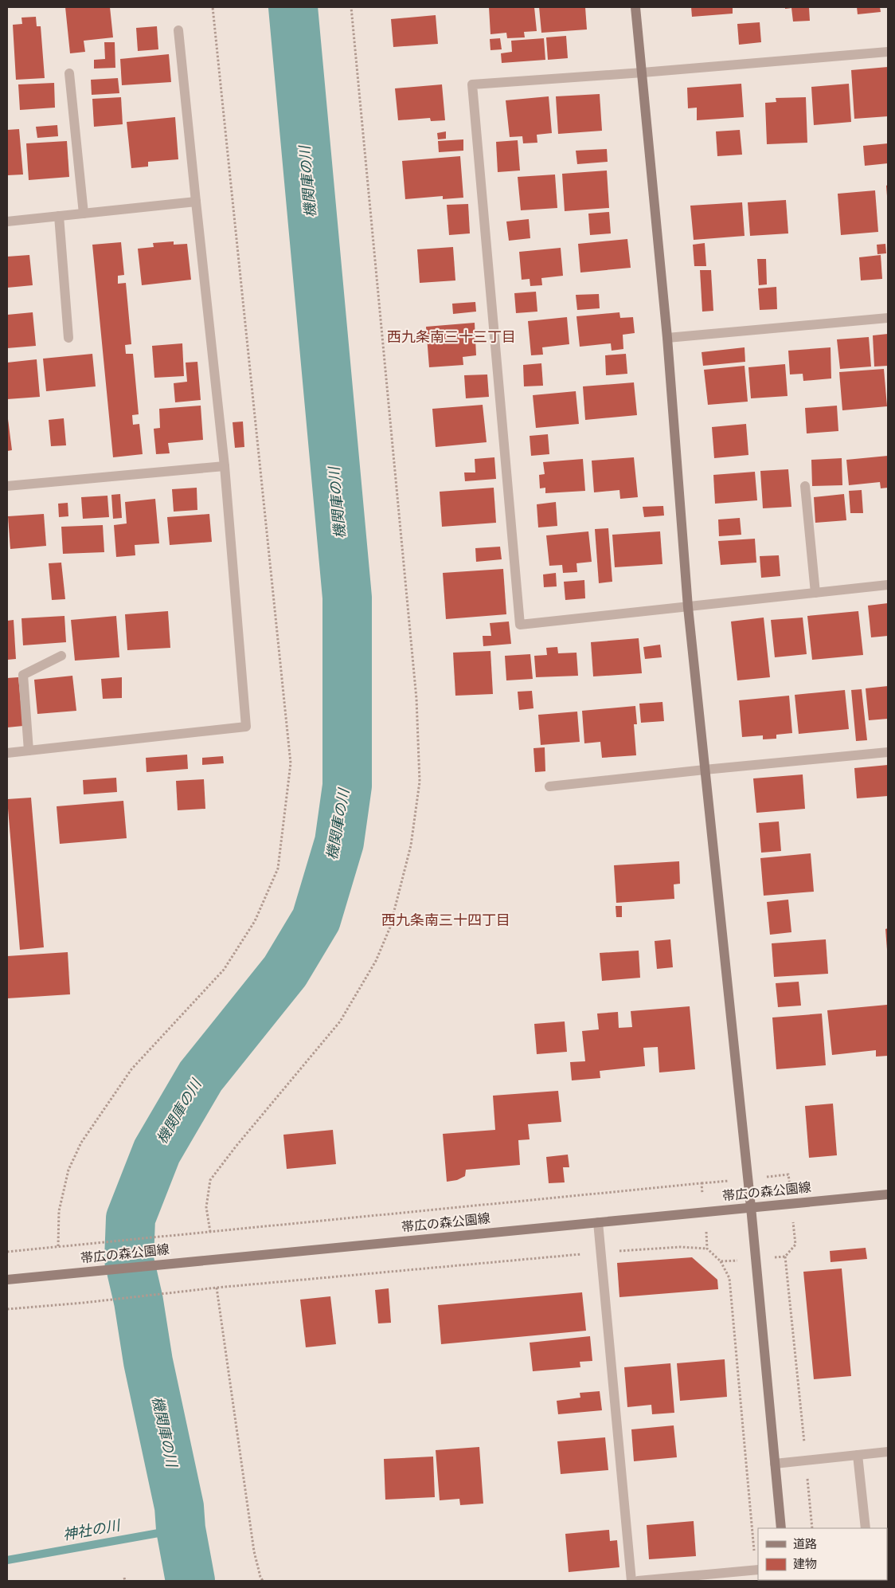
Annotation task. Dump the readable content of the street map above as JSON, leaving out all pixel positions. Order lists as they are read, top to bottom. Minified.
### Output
{"streets":{"street":["帯広の森公園線"]},"districts":["西九条南三十三丁目","西九条南三十四丁目"],"water":["機関庫の川","神社の川"],"legend":["道路","建物"]}
